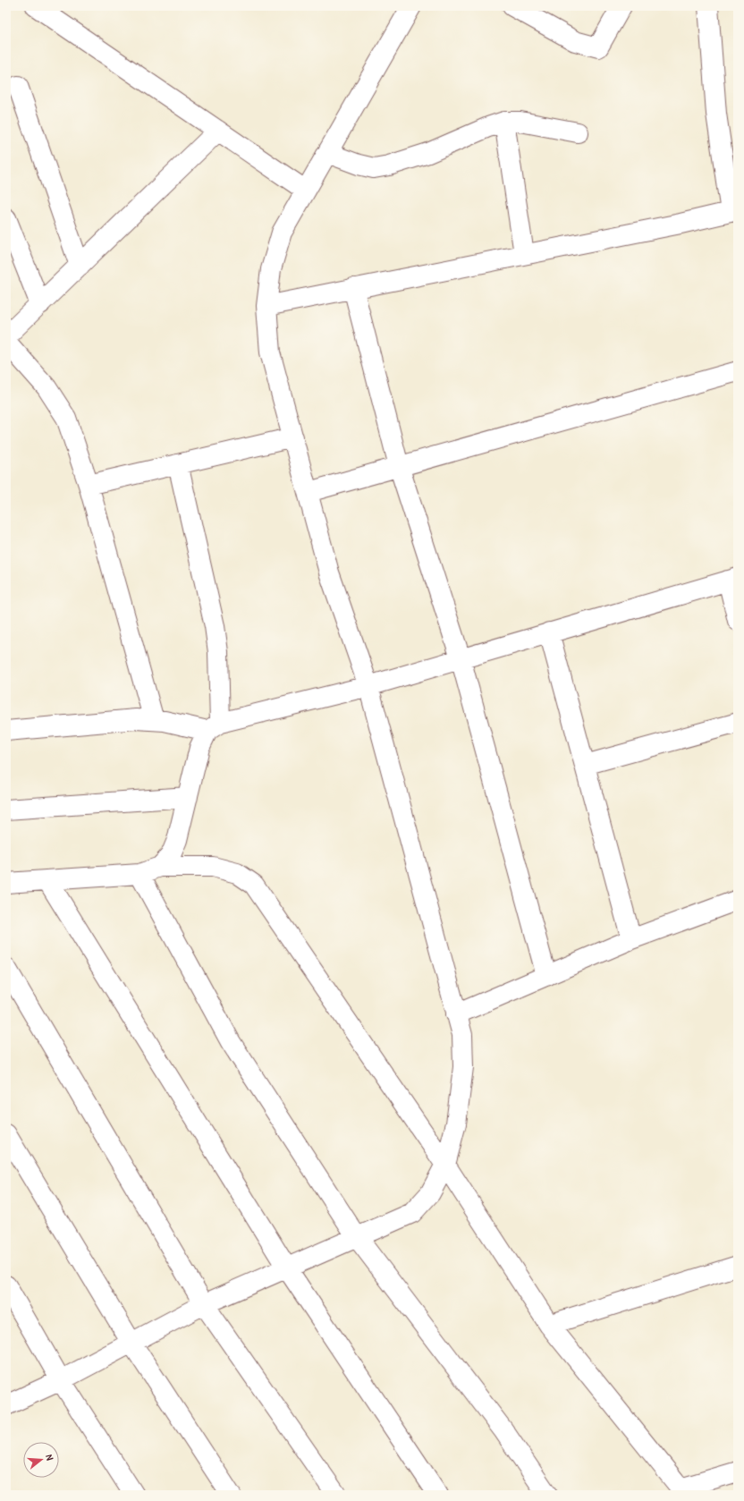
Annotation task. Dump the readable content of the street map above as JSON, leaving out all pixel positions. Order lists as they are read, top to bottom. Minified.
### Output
{"north":"right"}
